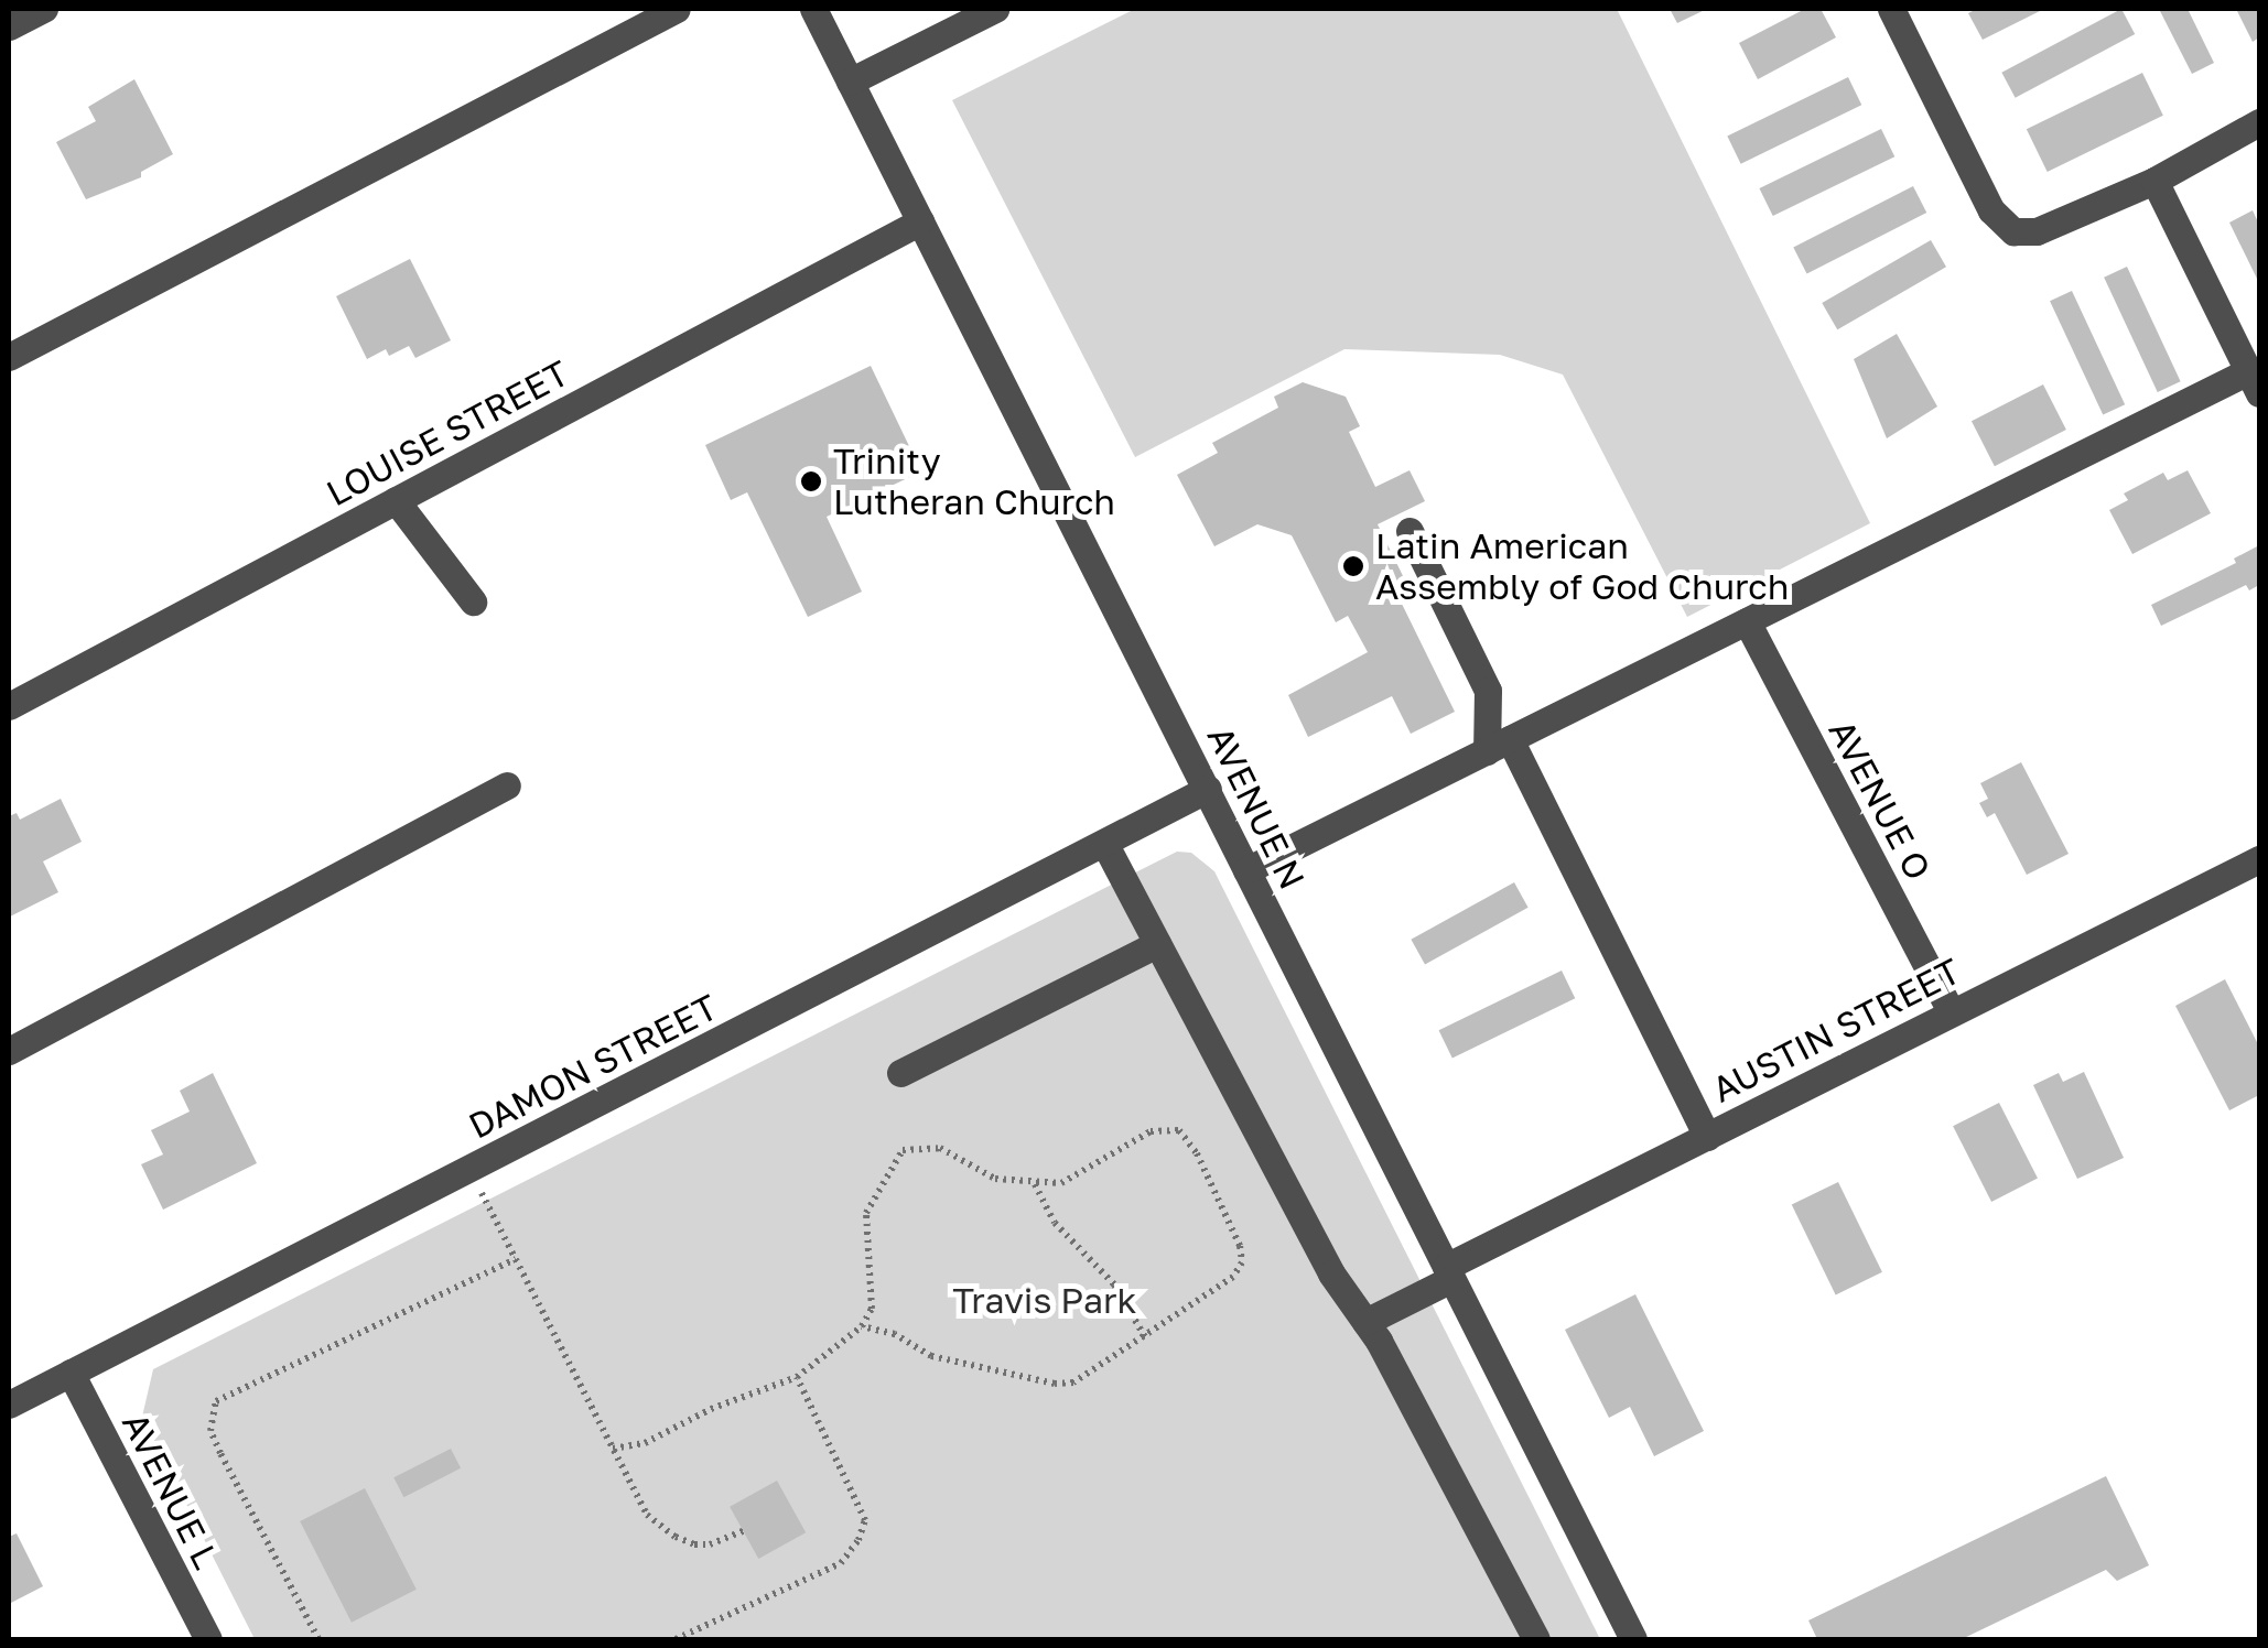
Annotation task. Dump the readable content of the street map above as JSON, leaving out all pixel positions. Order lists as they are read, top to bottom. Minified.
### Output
{"streets":{"street":["LOUISE STREET","AVENUE O","AVENUE N","AUSTIN STREET","DAMON STREET","AVENUE L"]},"crossings":[["LOUISE STREET","AVENUE N"],["AVENUE O","AUSTIN STREET"],["AVENUE N","AUSTIN STREET"],["AVENUE N","DAMON STREET"],["DAMON STREET","AVENUE L"]],"parks":["Travis Park"],"places":["Trinity Lutheran Church","Latin American Assembly of God Church"]}
